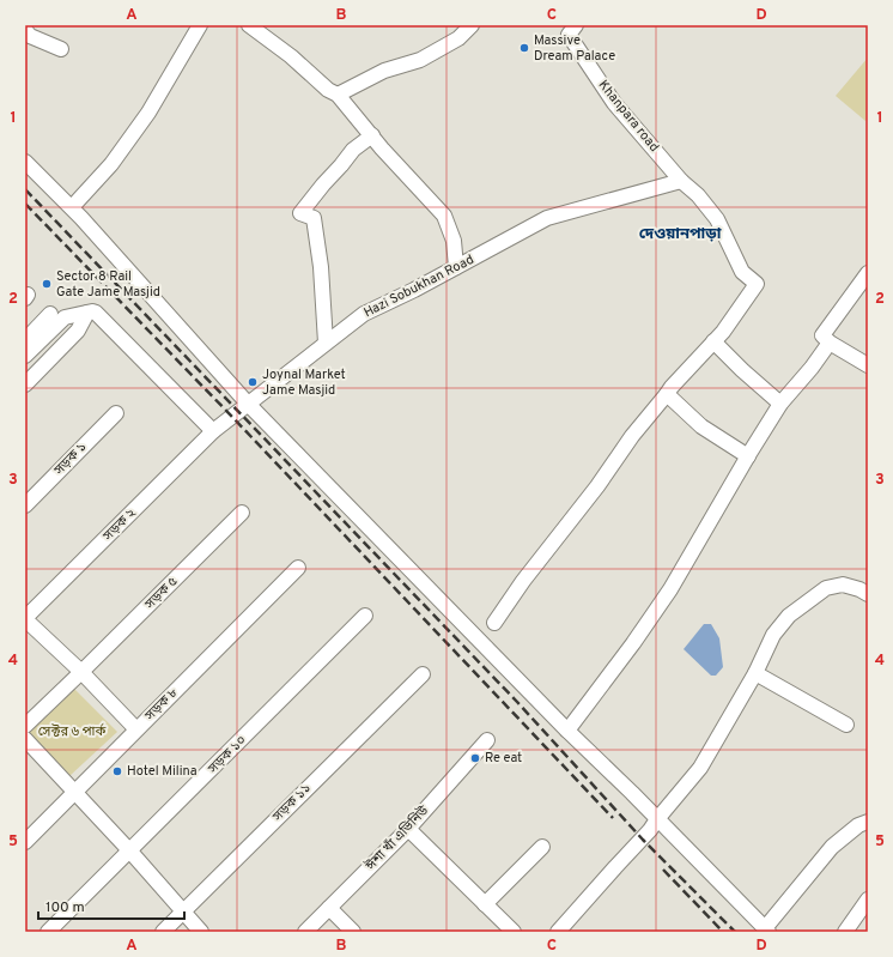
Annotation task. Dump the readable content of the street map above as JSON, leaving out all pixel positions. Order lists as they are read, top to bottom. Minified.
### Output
{"streets":{"street":["Khanpara road","Hazi Sobukhan Road","সড়ক ১","সড়ক ২","সড়ক ৫","সড়ক ৮","সড়ক ১০","সড়ক ১১","ঈশা খাঁ এভিনিউ"]},"crossings":[["Khanpara road","Hazi Sobukhan Road"],["Hazi Sobukhan Road","সড়ক ২"]],"districts":["দেওয়ানপাড়া"],"parks":["সেক্টর ৬ পার্ক"],"places":["Massive Dream Palace","Sector 8 Rail Gate Jame Masjid","Joynal Market Jame Masjid","Re eat","Hotel Milina"],"scale_bar":"100 m","grid":{"columns":["A","B","C","D"],"rows":["1","2","3","4","5"]}}
